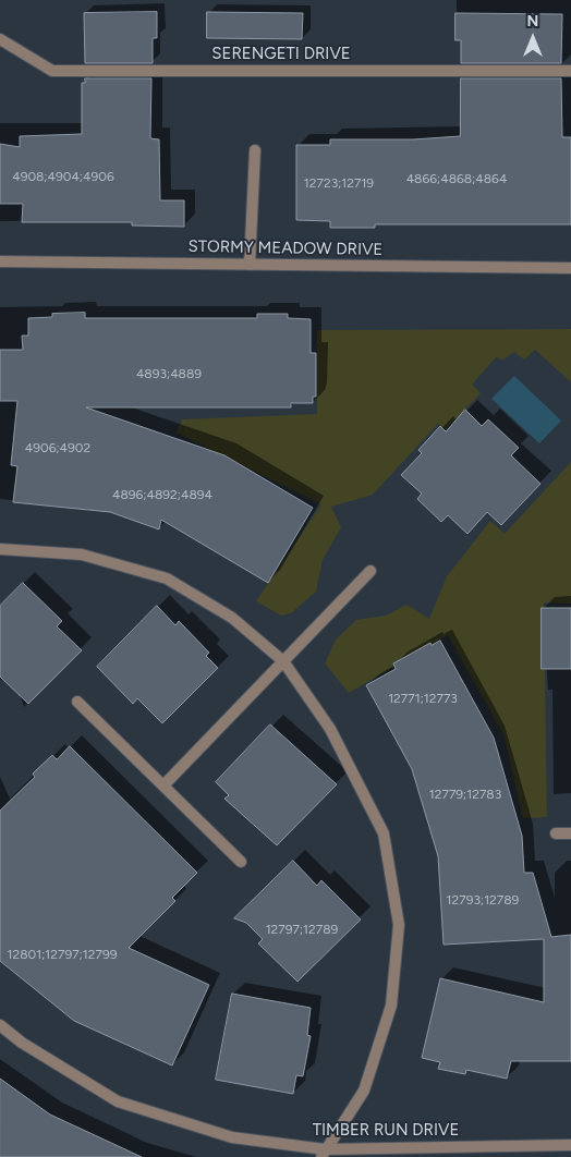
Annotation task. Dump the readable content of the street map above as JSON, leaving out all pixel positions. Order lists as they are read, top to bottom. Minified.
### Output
{"streets":{"street":["SERENGETI DRIVE","STORMY MEADOW DRIVE","TIMBER RUN DRIVE"]},"house_numbers":["4908;4904;4906","4866;4868;4864","12723;12719","4893;4889","4906;4902","4896;4892;4894","12771;12773","12779;12783","12793;12789","12797;12789","12801;12797;12799"],"north":"top"}
